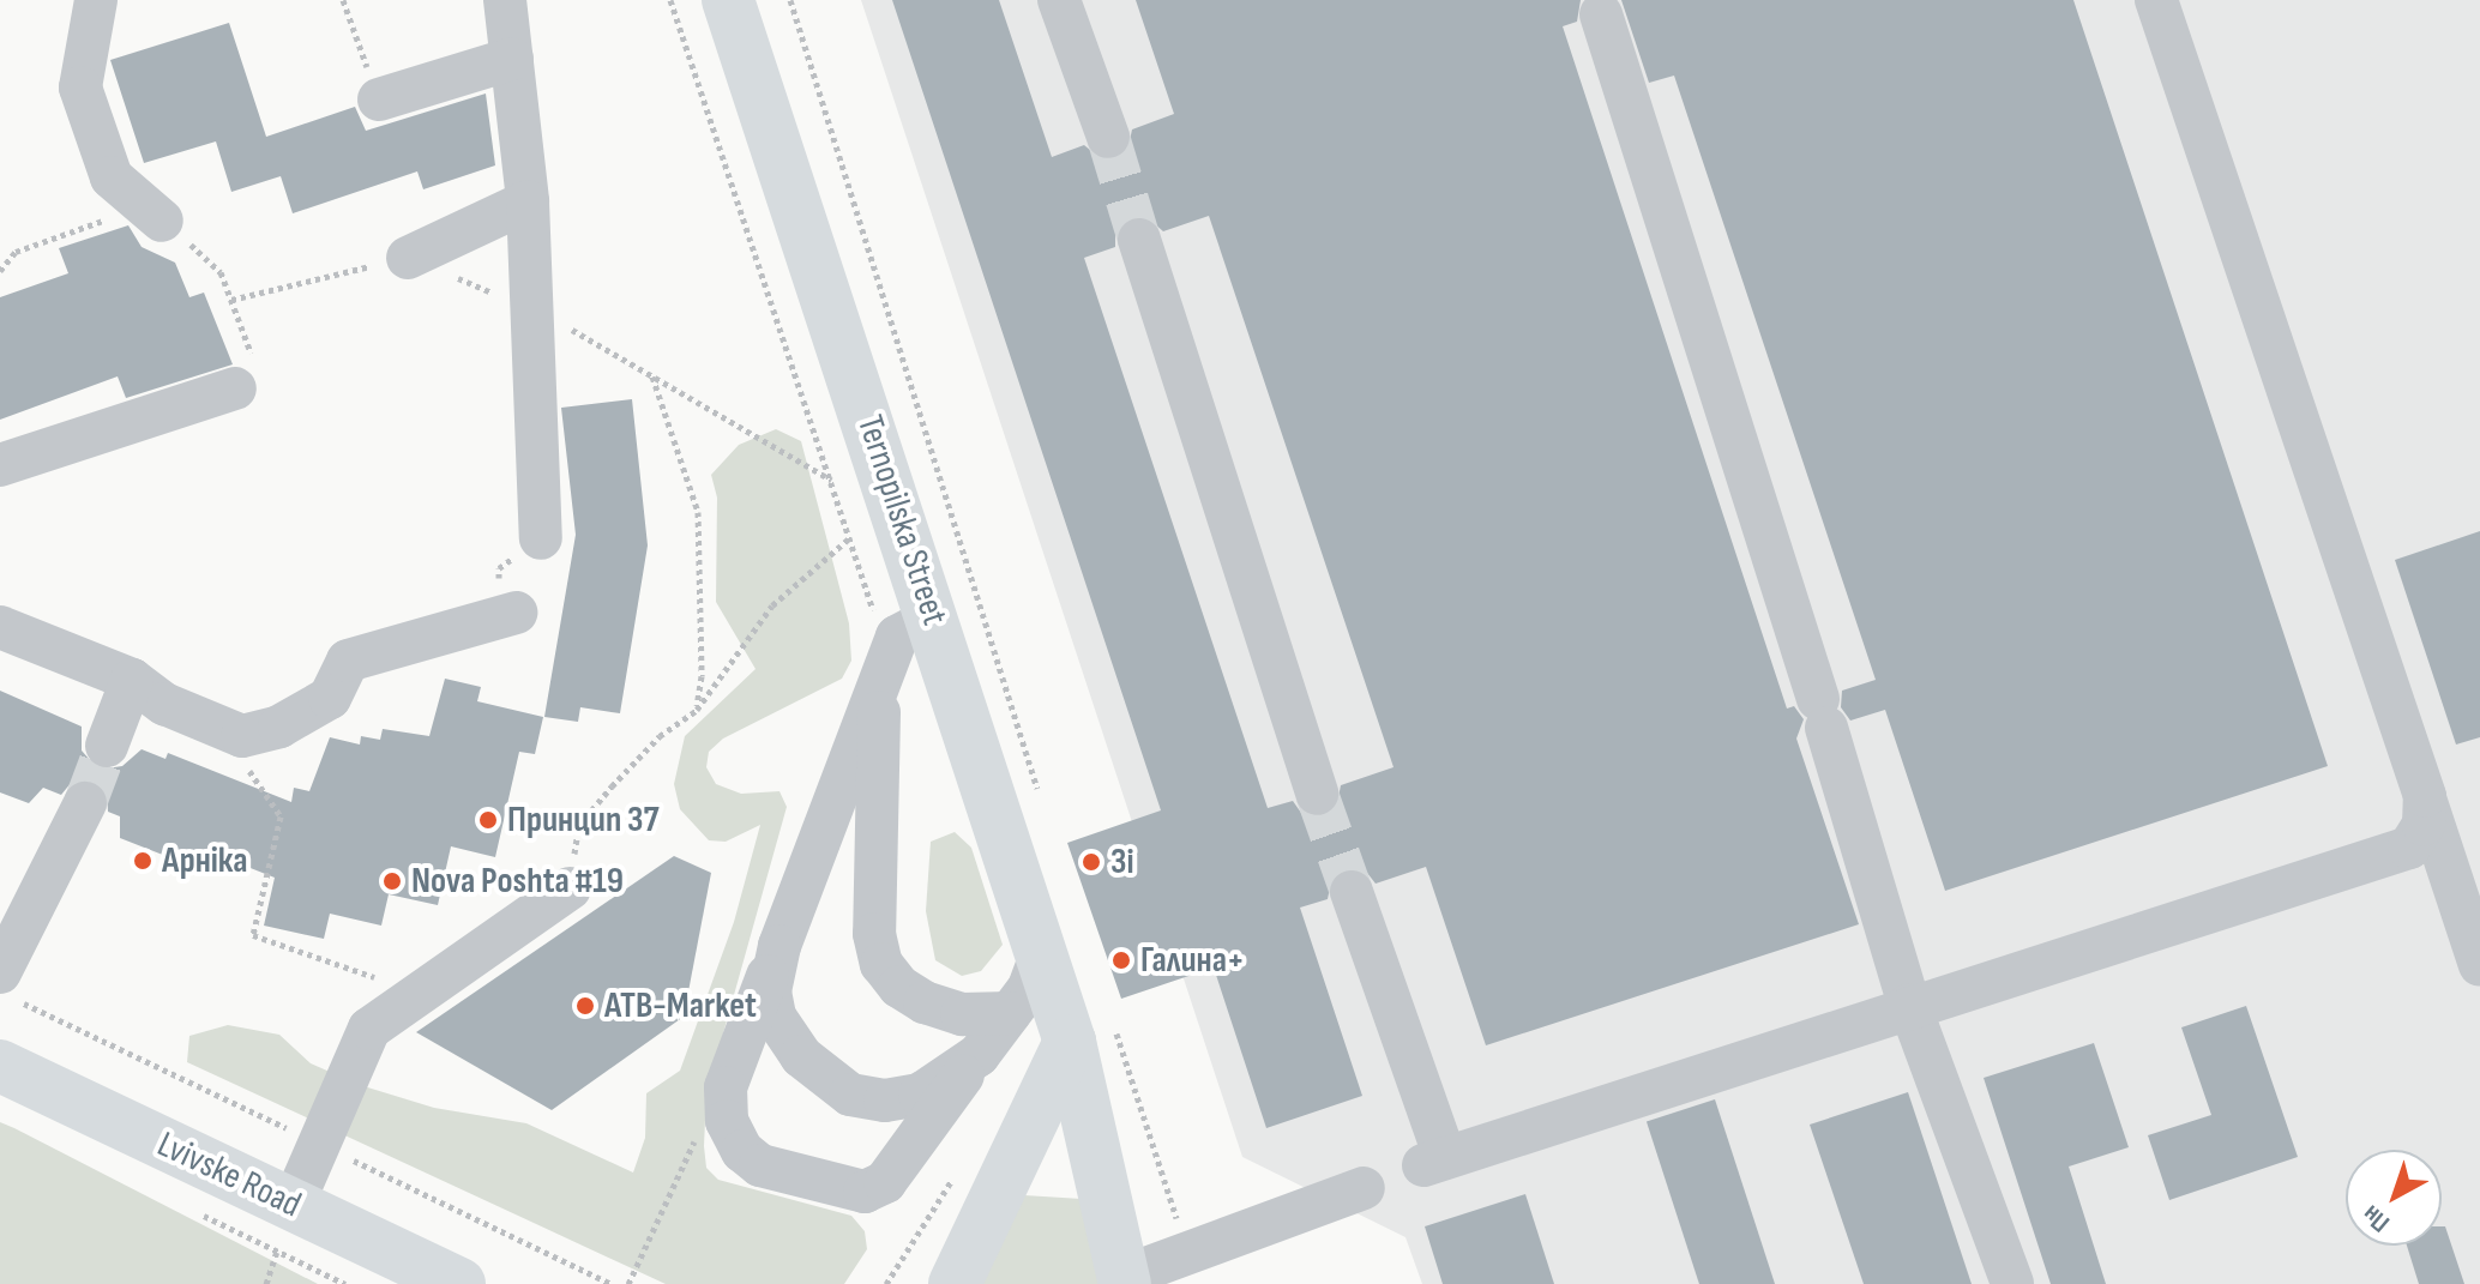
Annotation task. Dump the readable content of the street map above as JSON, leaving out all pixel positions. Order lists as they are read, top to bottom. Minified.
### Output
{"streets":{"main road":["Ternopilska Street","Lvivske Road"]},"places":["Принцип 37","Арніка","3i","Nova Poshta #19","Галина+","ATB-Market"],"north":"bottom left"}
